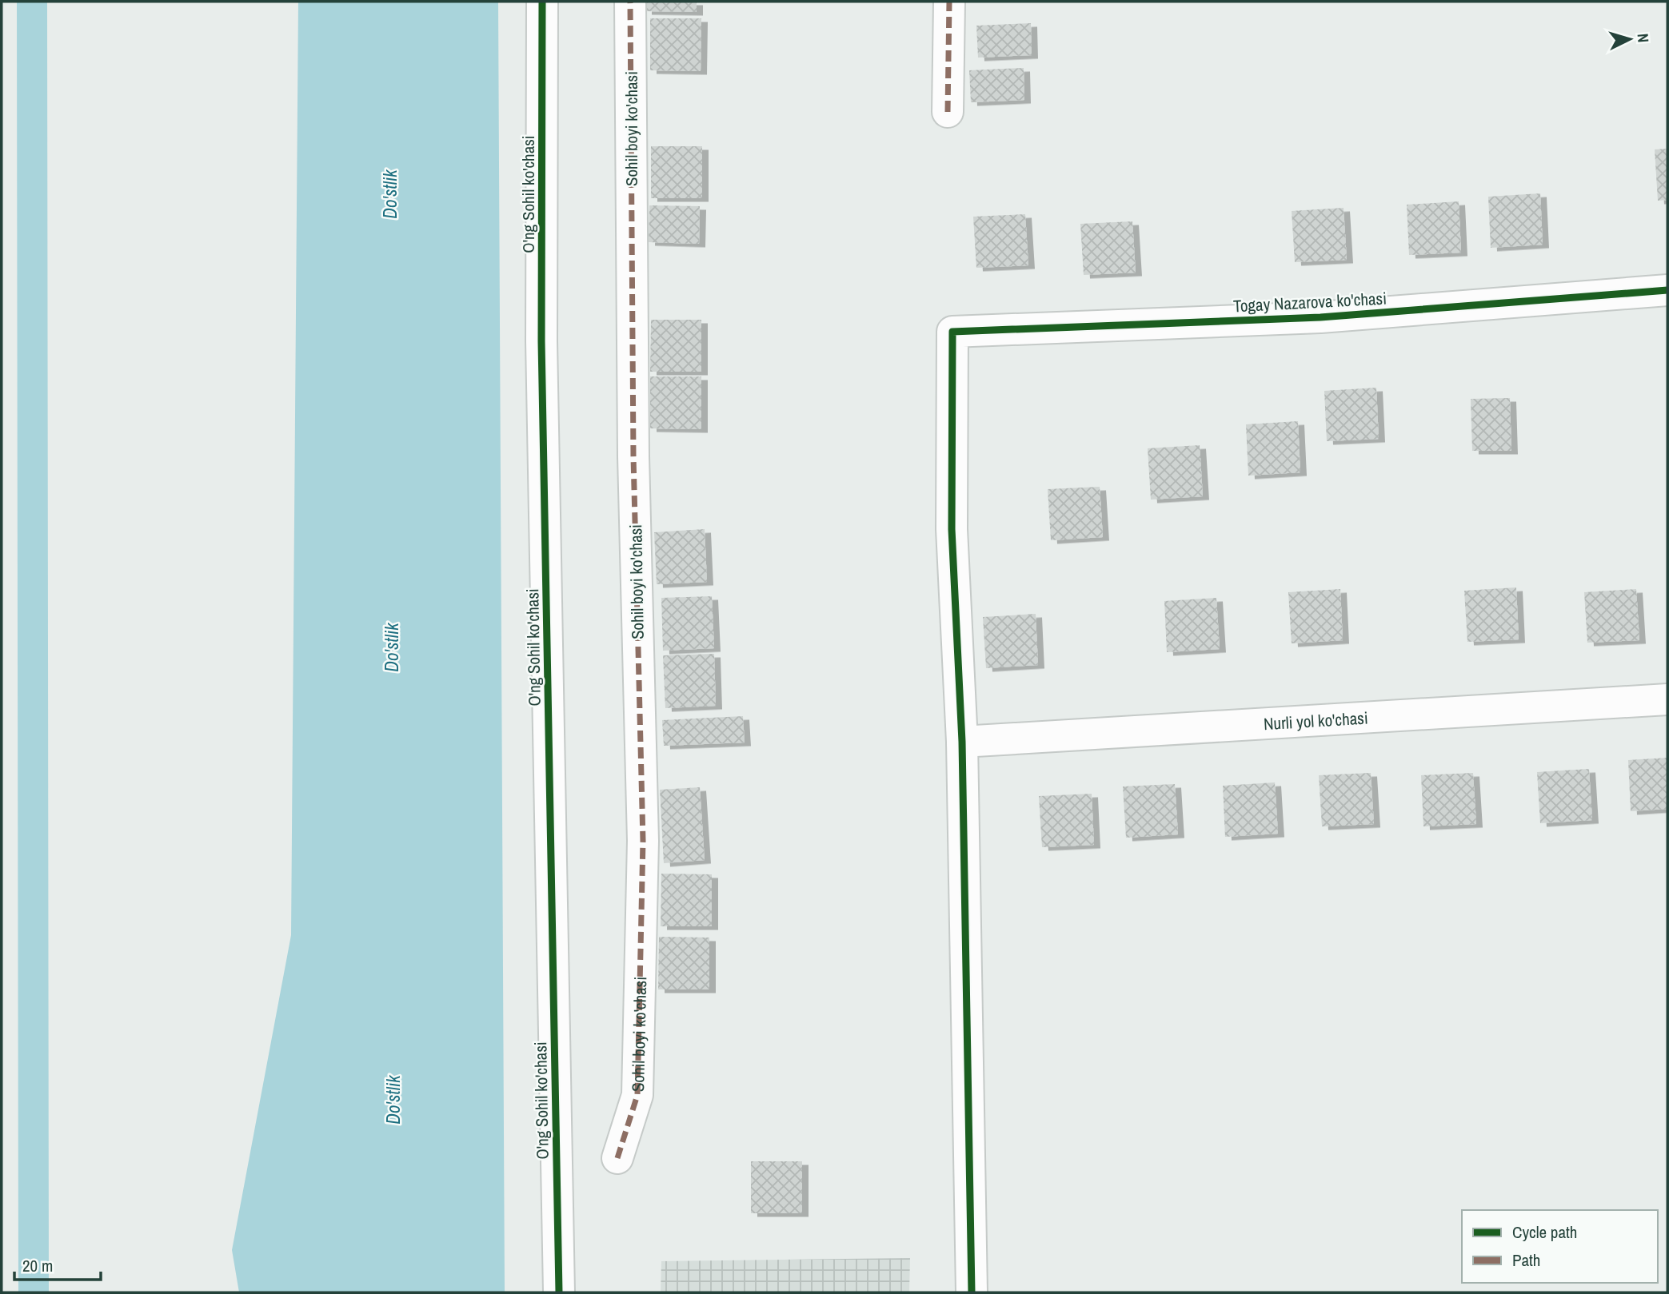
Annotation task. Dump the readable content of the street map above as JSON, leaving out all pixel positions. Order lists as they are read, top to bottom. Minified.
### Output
{"streets":{"street":["Sohil boyi ko'chasi","O'ng Sohil ko'chasi","Togay Nazarova ko'chasi","Nurli yol ko'chasi"]},"crossings":[["Togay Nazarova ko'chasi","Nurli yol ko'chasi"]],"water":["Do'stlik"],"legend":["Cycle path","Path"],"scale_bar":"20 m","north":"right"}
